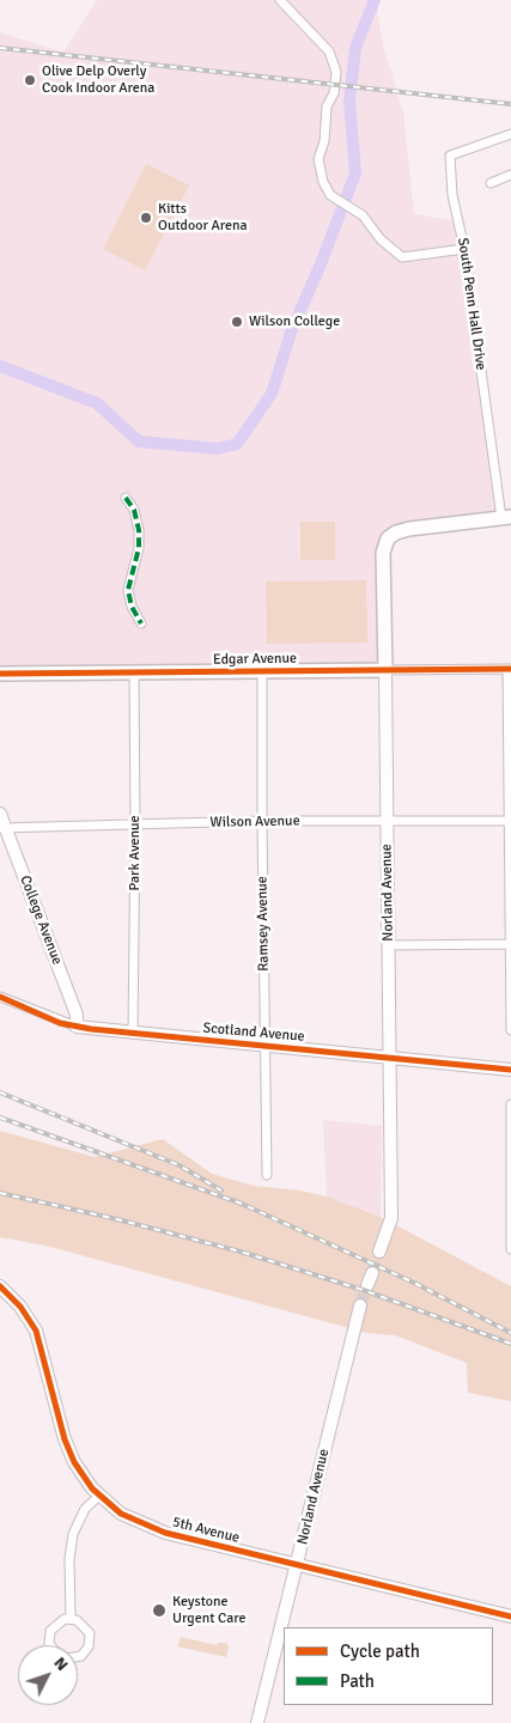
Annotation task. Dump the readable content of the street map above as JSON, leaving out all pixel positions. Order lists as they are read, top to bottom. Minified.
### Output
{"streets":{"main road":["Edgar Avenue","Norland Avenue"],"street":["South Penn Hall Drive","Wilson Avenue","Park Avenue","College Avenue","Ramsey Avenue","Scotland Avenue","5th Avenue"]},"crossings":[["South Penn Hall Drive","Norland Avenue"],["Edgar Avenue","Park Avenue"],["Edgar Avenue","Norland Avenue"],["Edgar Avenue","Ramsey Avenue"],["Wilson Avenue","Park Avenue"],["Wilson Avenue","Norland Avenue"],["Wilson Avenue","College Avenue"],["Wilson Avenue","Ramsey Avenue"],["Park Avenue","Scotland Avenue"],["Norland Avenue","Scotland Avenue"],["Norland Avenue","5th Avenue"],["College Avenue","Scotland Avenue"],["Ramsey Avenue","Scotland Avenue"]],"places":["Olive Delp Overly Cook Indoor Arena","Kitts Outdoor Arena","Wilson College","Keystone Urgent Care"],"legend":["Cycle path","Path"],"north":"top right"}
